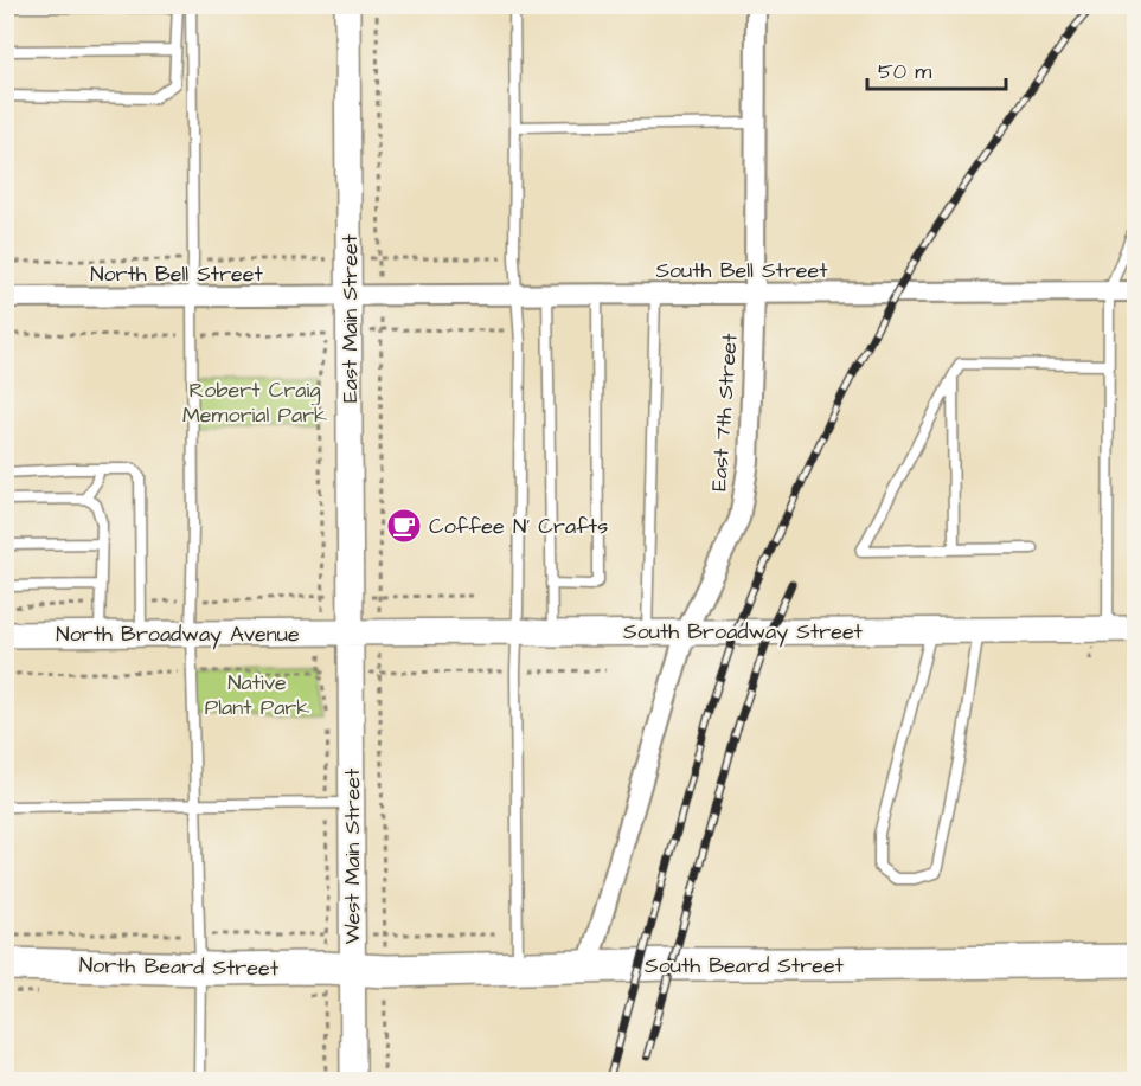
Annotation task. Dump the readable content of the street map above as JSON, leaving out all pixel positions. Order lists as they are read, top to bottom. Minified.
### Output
{"streets":{"main road":["South Beard Street","North Beard Street"],"street":["South Bell Street","North Bell Street","East Main Street","East 7th Street","South Broadway Street","North Broadway Avenue","West Main Street"]},"crossings":[["South Bell Street","North Bell Street"],["South Bell Street","East Main Street"],["South Bell Street","East 7th Street"],["North Bell Street","East Main Street"],["East Main Street","South Broadway Street"],["East Main Street","North Broadway Avenue"],["East Main Street","West Main Street"],["East 7th Street","South Broadway Street"],["East 7th Street","South Beard Street"],["South Broadway Street","North Broadway Avenue"],["South Broadway Street","West Main Street"],["North Broadway Avenue","West Main Street"],["West Main Street","South Beard Street"],["West Main Street","North Beard Street"],["South Beard Street","North Beard Street"]],"parks":["Robert Craig Memorial Park","Native Plant Park"],"places":{"cafe":["Coffee N' Crafts"]},"scale_bar":"50 m"}
